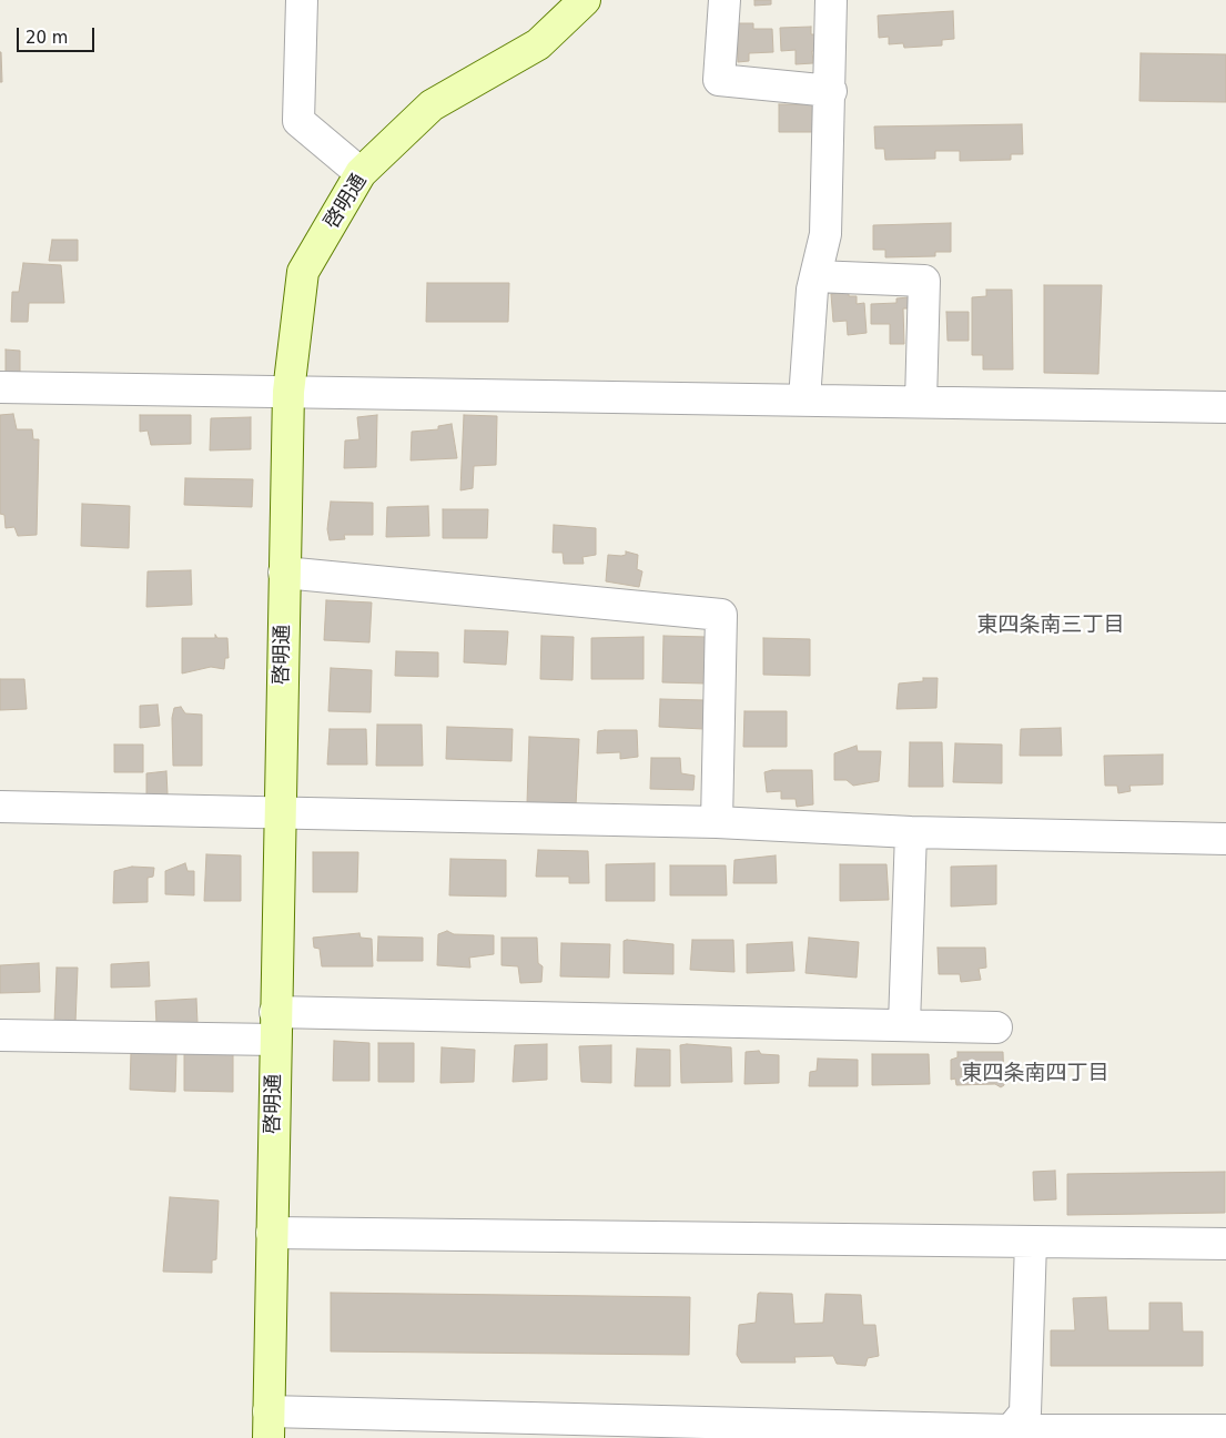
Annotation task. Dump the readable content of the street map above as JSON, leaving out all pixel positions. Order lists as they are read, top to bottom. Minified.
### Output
{"streets":{"street":["啓明通"]},"districts":["東四条南三丁目","東四条南四丁目"],"scale_bar":"20 m"}
